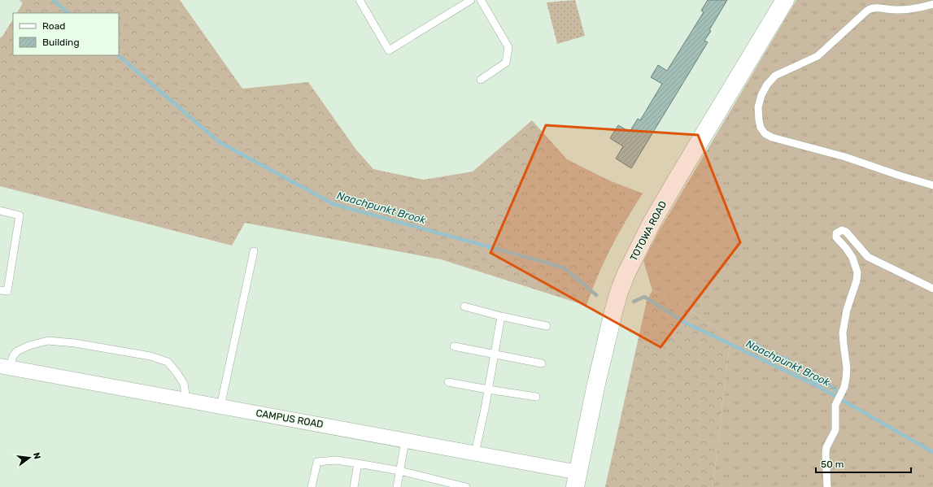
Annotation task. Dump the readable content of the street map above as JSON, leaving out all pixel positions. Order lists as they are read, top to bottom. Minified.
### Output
{"streets":{"main road":["TOTOWA ROAD"],"street":["CAMPUS ROAD"]},"crossings":[["TOTOWA ROAD","CAMPUS ROAD"]],"water":["Naachpunkt Brook"],"legend":["Road","Building"],"scale_bar":"50 m","north":"right"}
